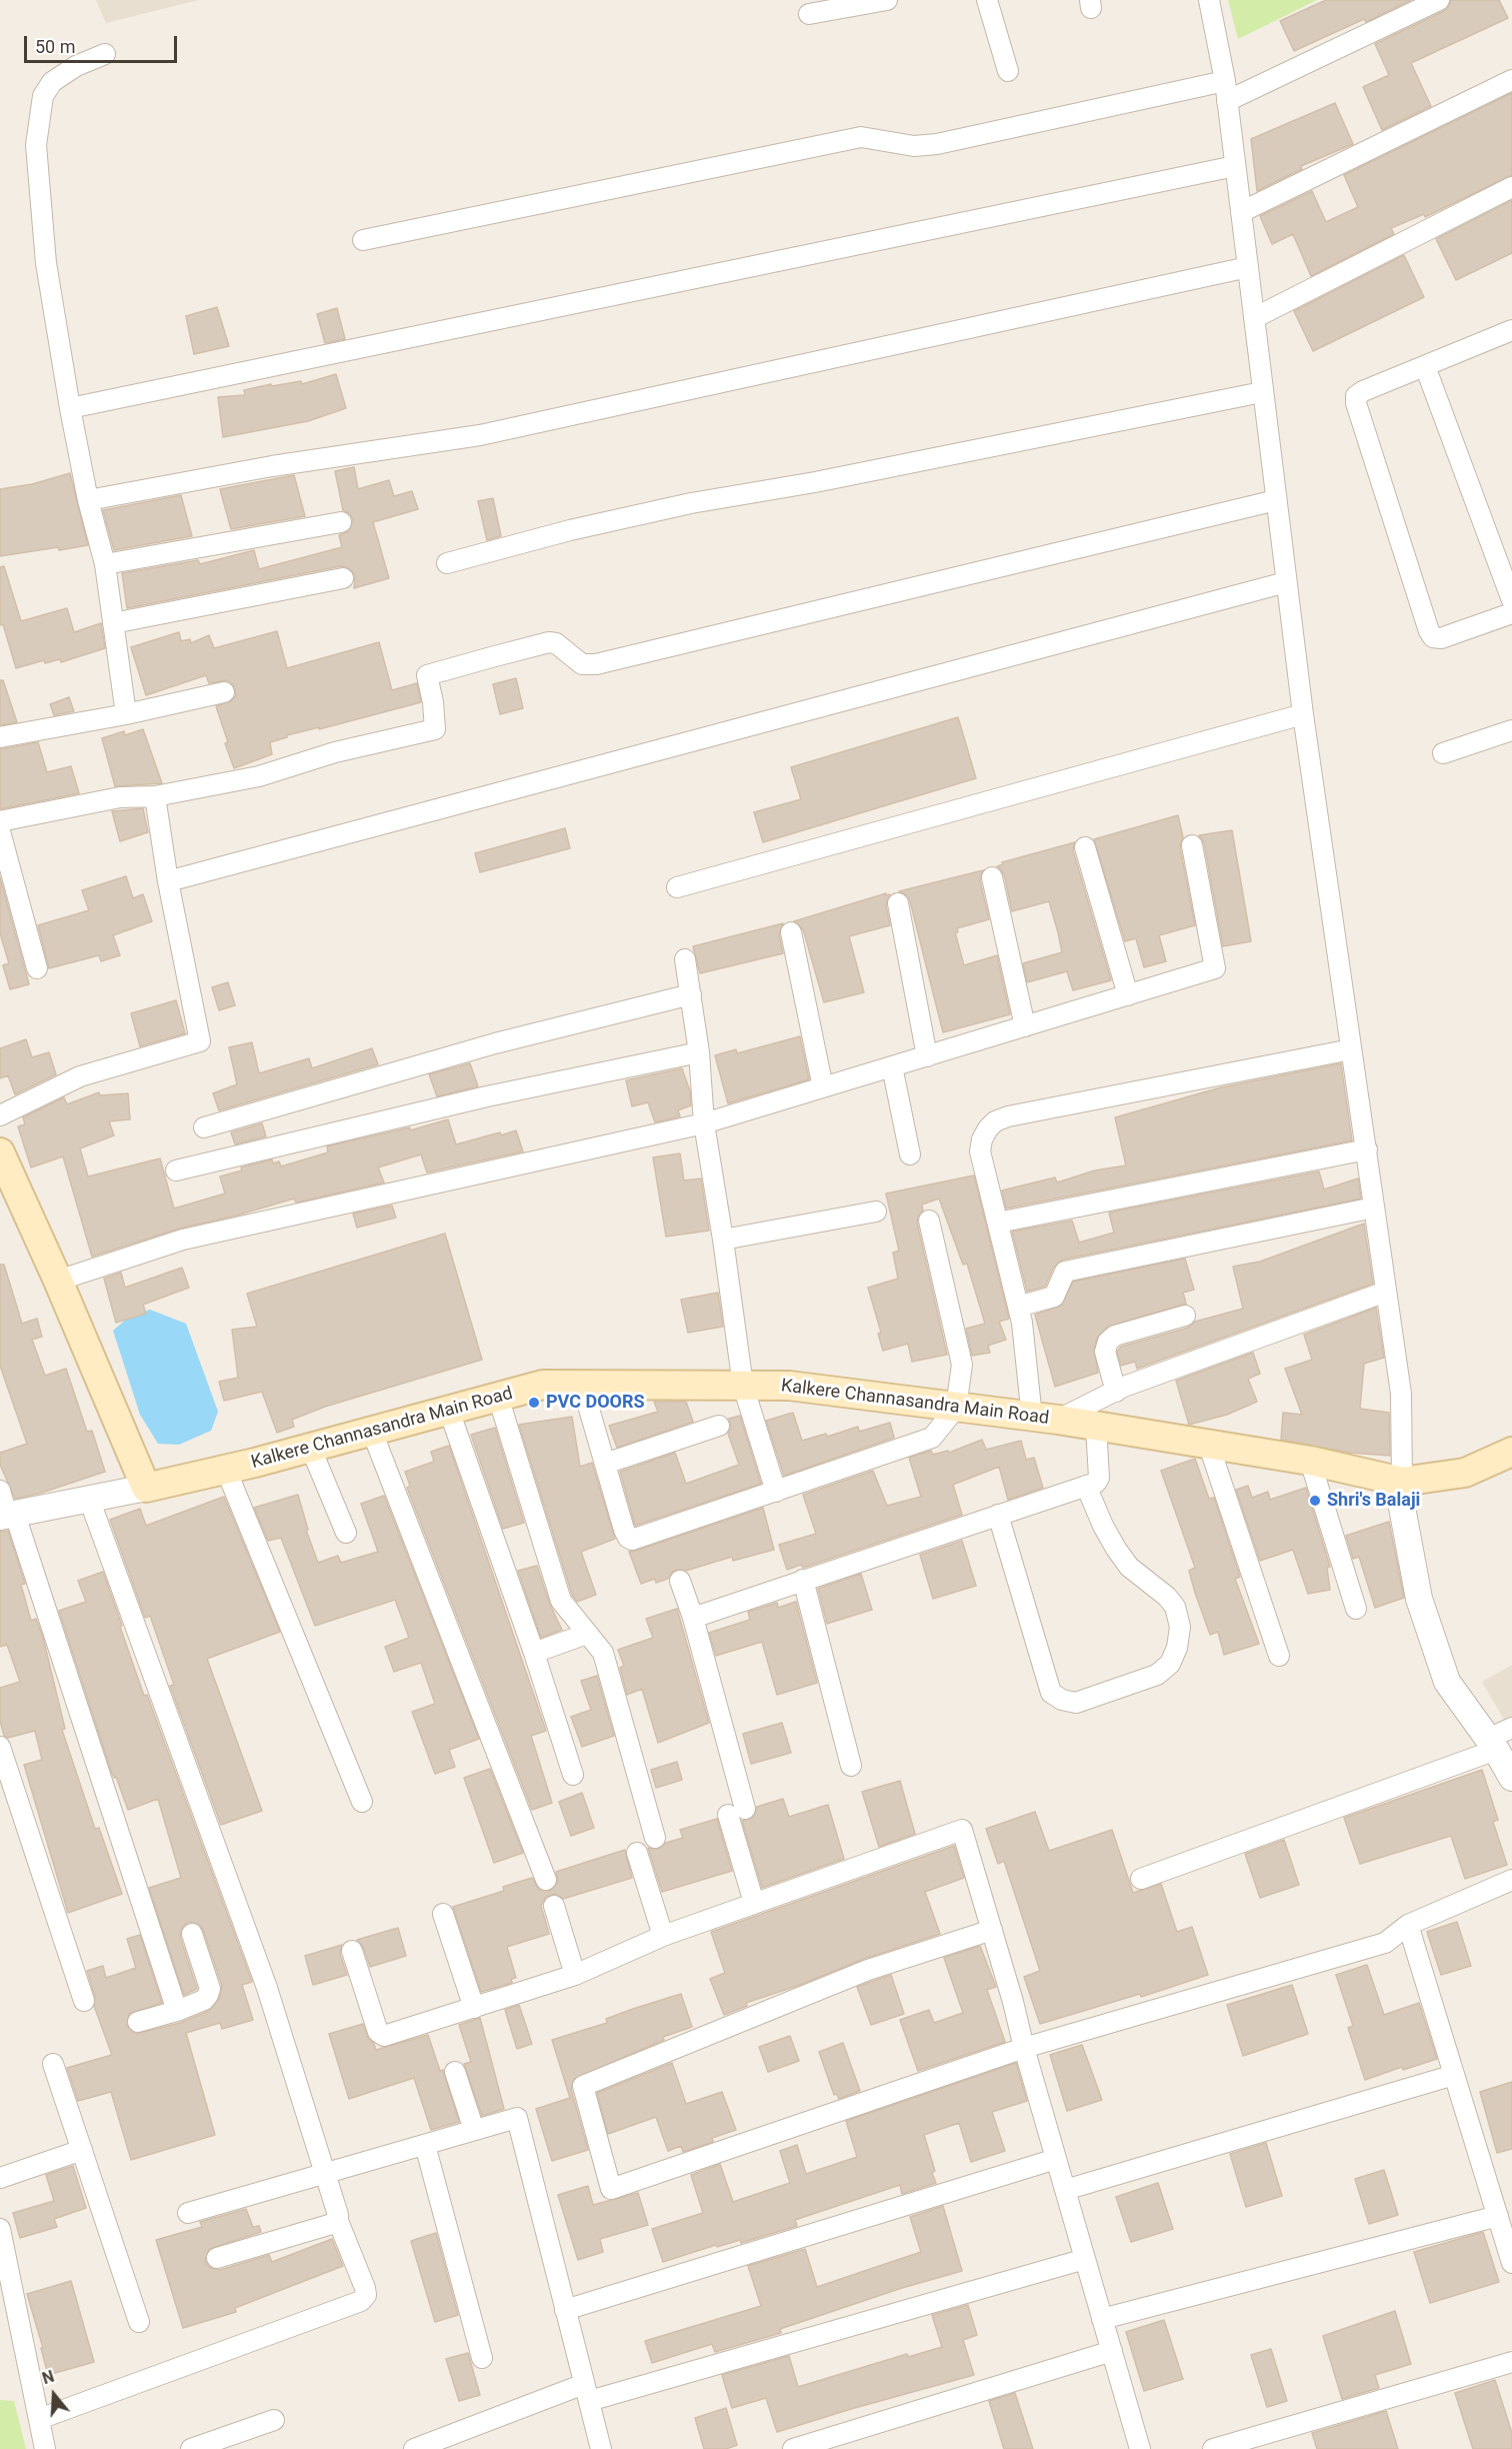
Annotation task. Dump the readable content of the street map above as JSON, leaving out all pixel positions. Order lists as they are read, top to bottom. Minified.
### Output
{"streets":{"main road":["Kalkere Channasandra Main Road"]},"places":["PVC DOORS","Shri's Balaji"],"scale_bar":"50 m","north":"top"}
